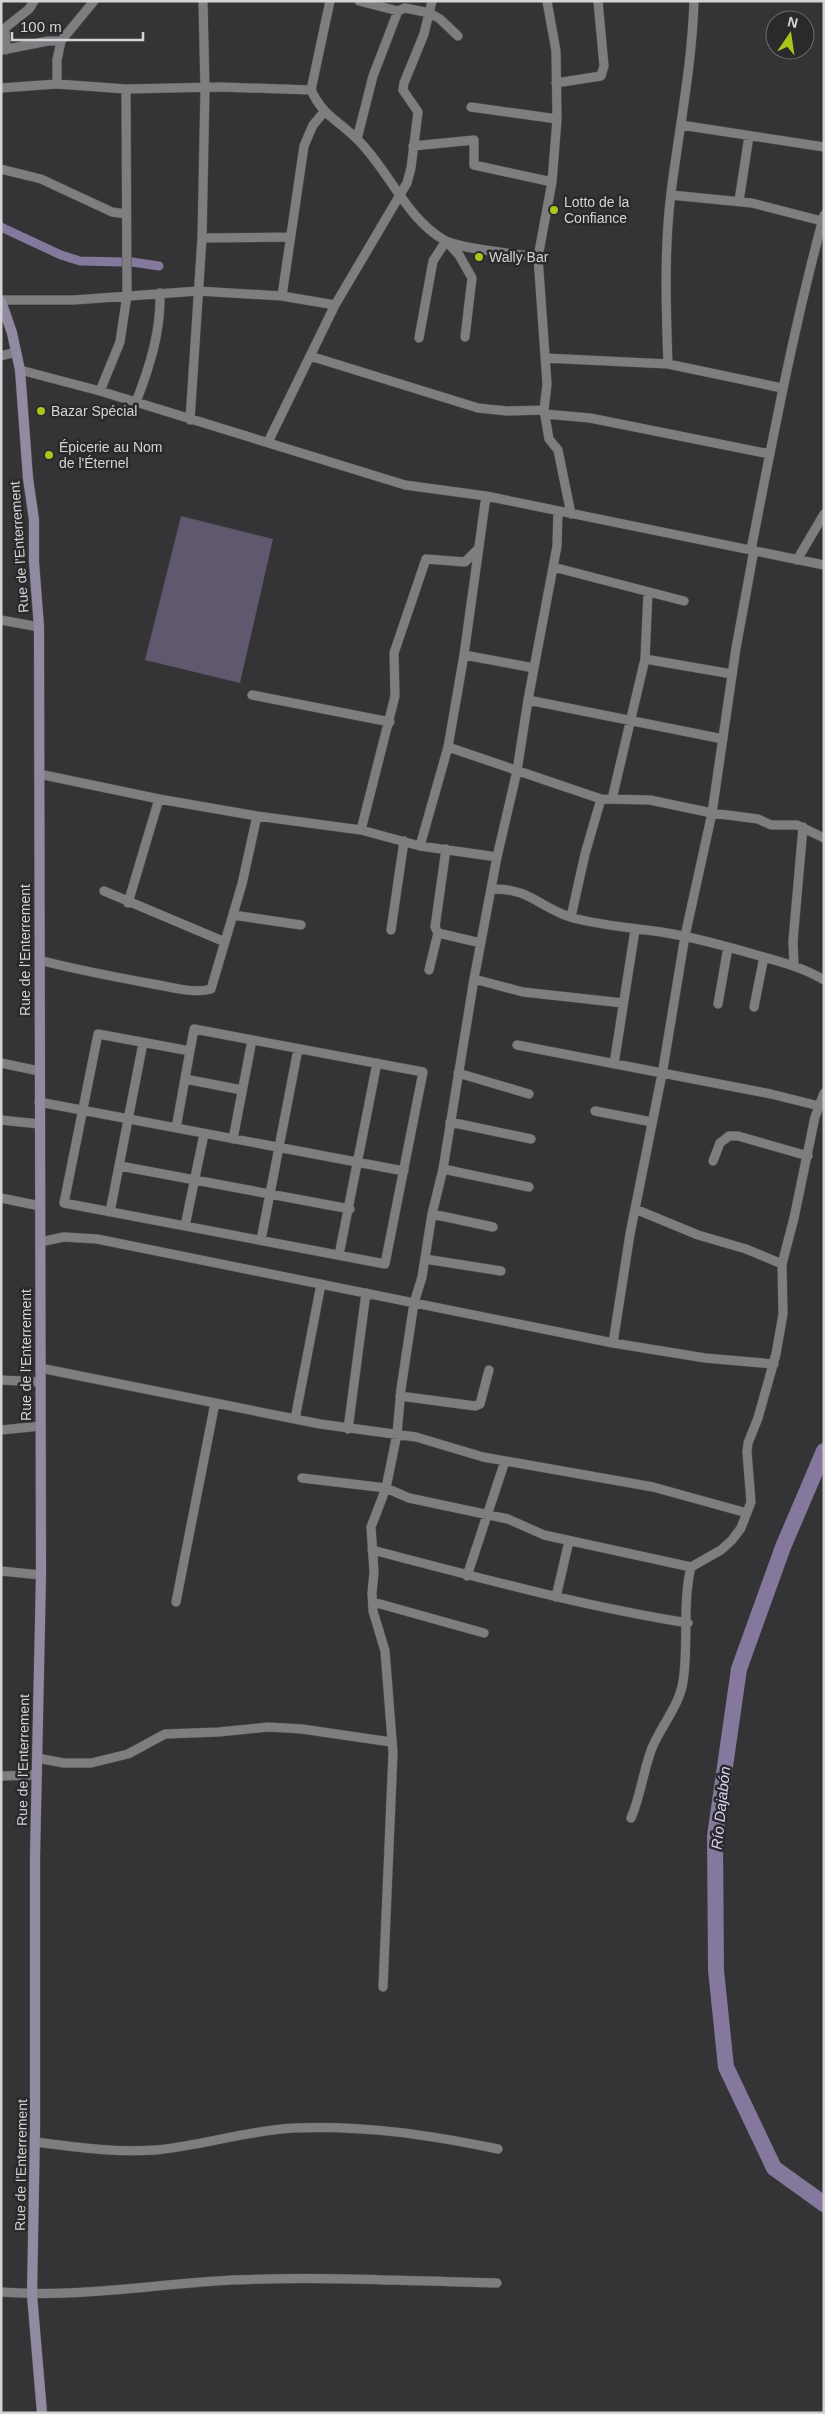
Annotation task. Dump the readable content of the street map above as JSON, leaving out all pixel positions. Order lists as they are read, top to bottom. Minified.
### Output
{"streets":{"street":["Rue de l'Enterrement"]},"water":["Río Dajabón"],"places":["Lotto de la Confiance","Wally Bar","Bazar Spécial","Épicerie au Nom de l'Éternel"],"scale_bar":"100 m","north":"top"}
